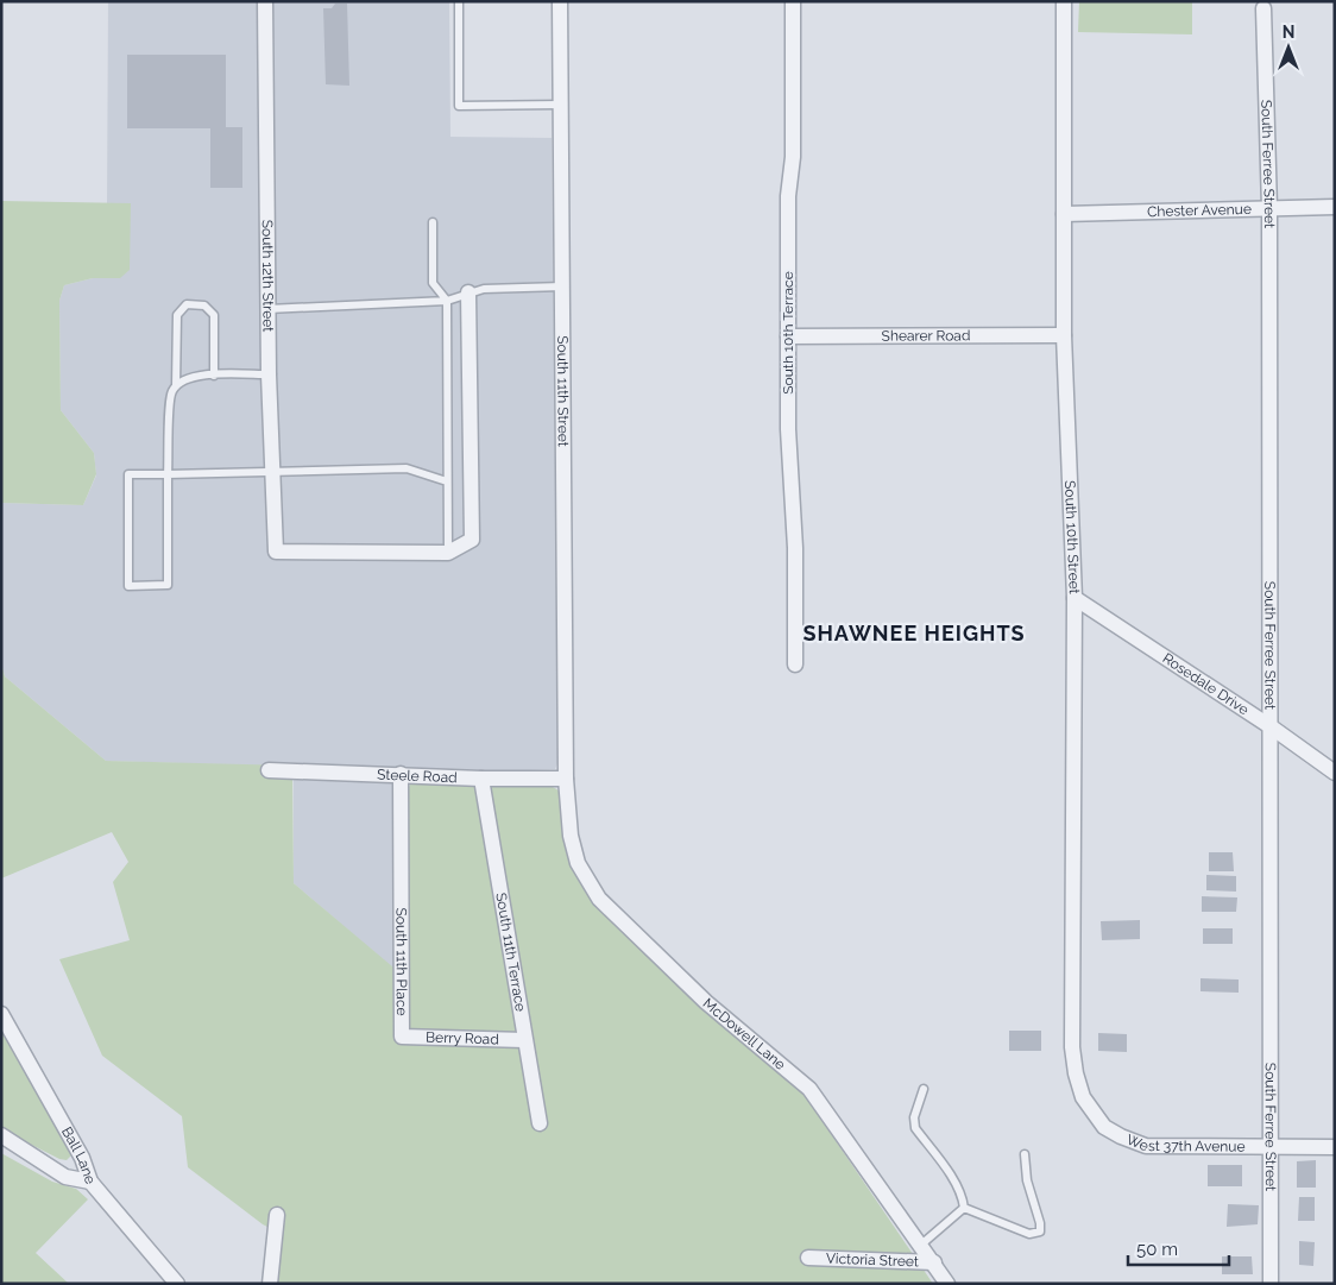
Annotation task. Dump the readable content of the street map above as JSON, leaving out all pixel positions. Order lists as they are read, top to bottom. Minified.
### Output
{"streets":{"street":["South Ferree Street","Chester Avenue","South 12th Street","South 10th Terrace","Shearer Road","South 11th Street","South 10th Street","Rosedale Drive","Steele Road","South 11th Terrace","South 11th Place","McDowell Lane","Berry Road","West 37th Avenue","Ball Lane","Victoria Street"]},"crossings":[["South Ferree Street","Chester Avenue"],["South Ferree Street","Rosedale Drive"],["South Ferree Street","West 37th Avenue"],["Chester Avenue","South 10th Street"],["South 10th Terrace","Shearer Road"],["Shearer Road","South 10th Street"],["South 11th Street","Steele Road"],["South 11th Street","McDowell Lane"],["South 10th Street","Rosedale Drive"],["South 10th Street","West 37th Avenue"],["Steele Road","South 11th Terrace"],["Steele Road","South 11th Place"],["Steele Road","McDowell Lane"],["South 11th Terrace","Berry Road"],["South 11th Place","Berry Road"],["McDowell Lane","Victoria Street"]],"districts":["SHAWNEE HEIGHTS"],"scale_bar":"50 m","north":"top"}
